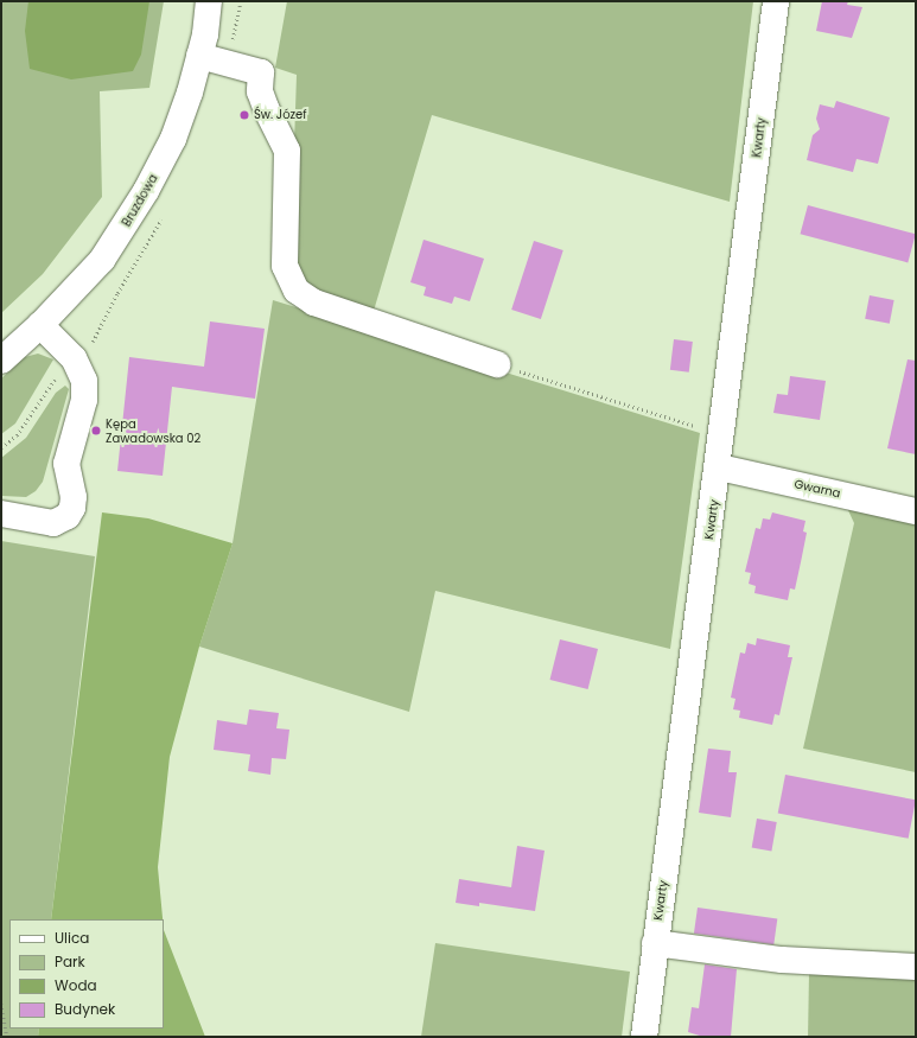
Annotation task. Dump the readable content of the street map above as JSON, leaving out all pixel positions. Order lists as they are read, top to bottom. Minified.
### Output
{"streets":{"street":["Kwarty","Bruzdowa","Gwarna"]},"crossings":[["Kwarty","Gwarna"]],"places":["Św. Józef","Kępa Zawadowska 02"],"legend":["Ulica","Park","Woda","Budynek"]}
